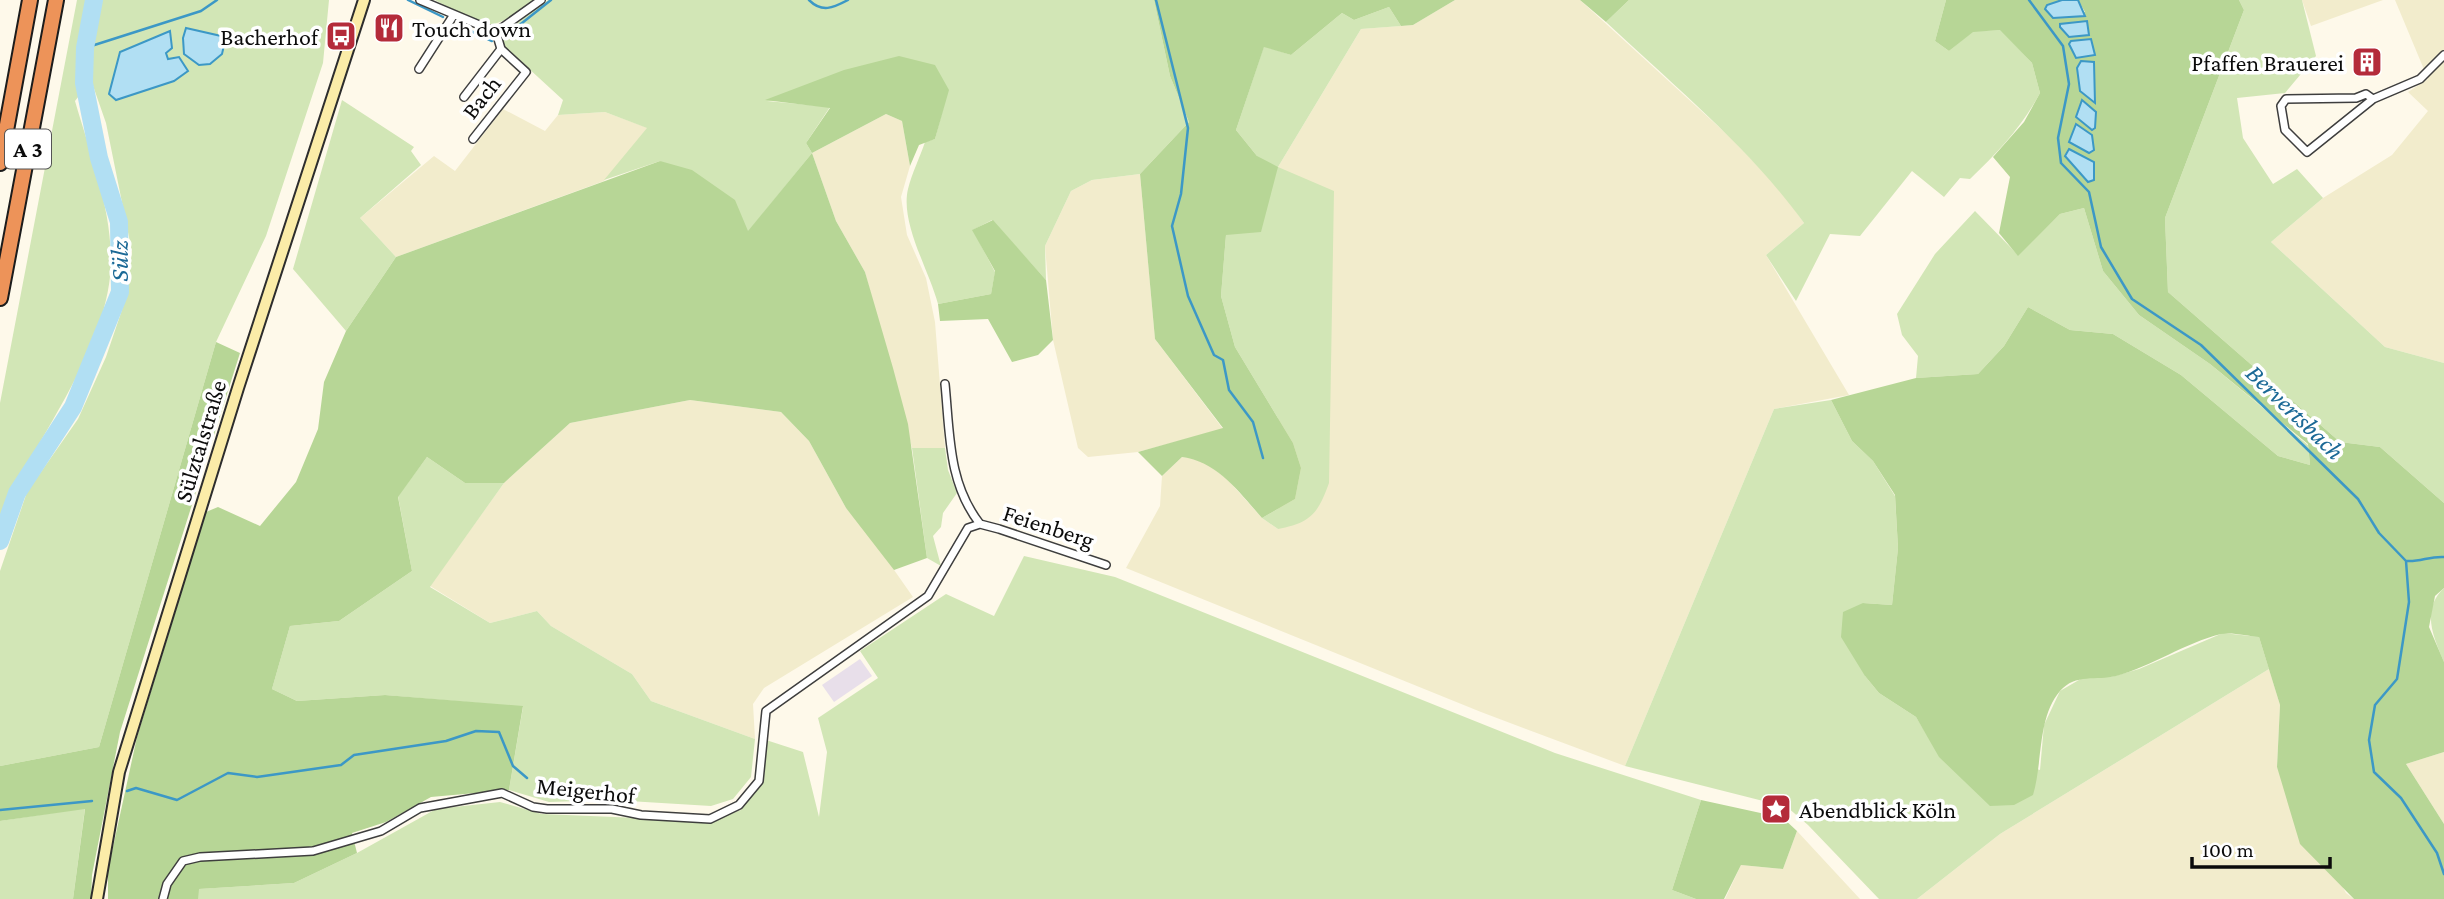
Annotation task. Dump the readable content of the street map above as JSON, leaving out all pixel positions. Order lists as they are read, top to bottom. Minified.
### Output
{"streets":{"highway":["A 3"],"main road":["Sülztalstraße"],"street":["Bach","Feienberg","Meigerhof"]},"crossings":[["Feienberg","Meigerhof"]],"water":["Sülz","Bervertsbach"],"places":{"restaurant":["Touch down"],"bus stop":["Bacherhof"],"building":["Pfaffen Brauerei"],"place":["Abendblick Köln"]},"scale_bar":"100 m"}
